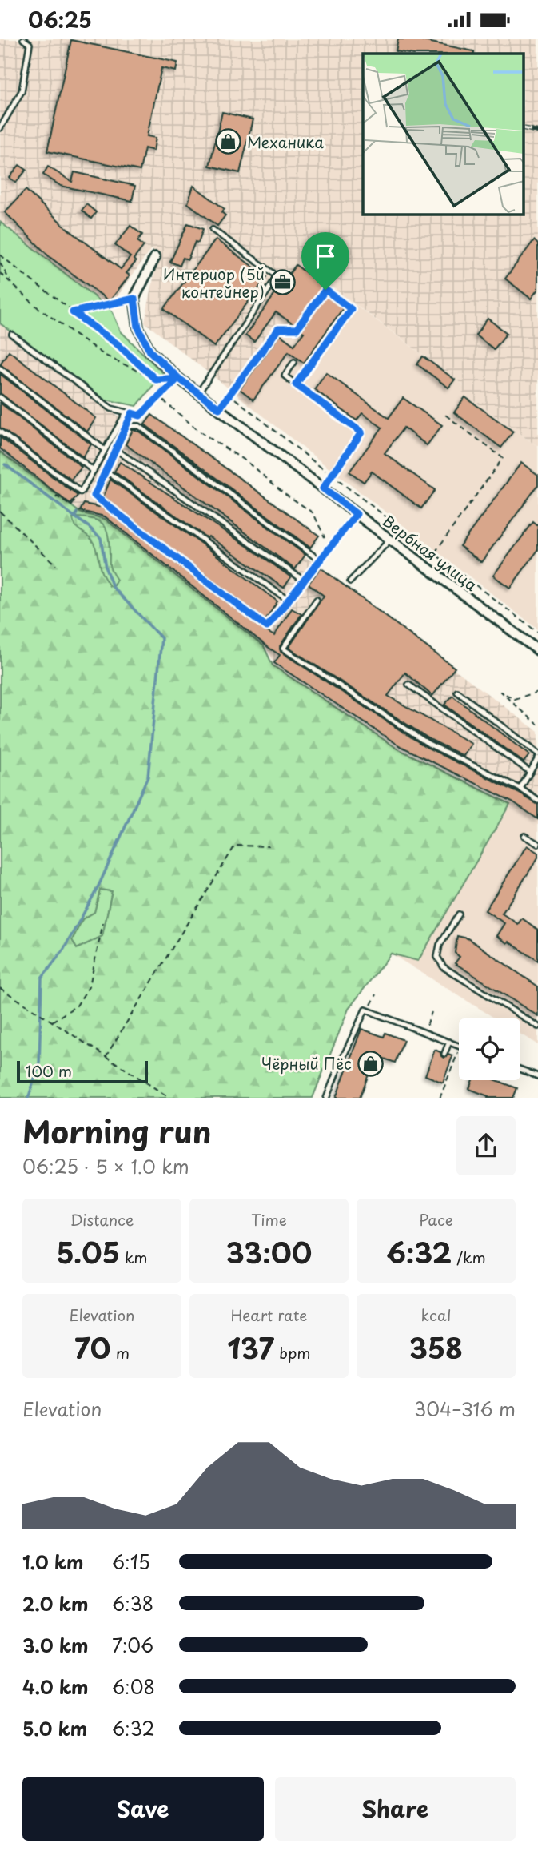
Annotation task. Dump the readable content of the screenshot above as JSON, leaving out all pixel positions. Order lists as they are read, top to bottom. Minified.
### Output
{"streets":{"street":["Вербная улица"]},"places":{"shop":["Механика","Чёрный Пёс"],"office":["Интериор (5й контейнер)"]},"scale_bar":"100 m","page":{"status":"06:25","scale":"100 m","heading":["Morning run","06:25 · 5 × 1.0 km"],"stats":[["Distance","5.05 km"],["Time","33:00"],["Pace","6:32 /km"],["Elevation","70 m"],["Heart rate","137 bpm"],["kcal","358"]],"chart":["Elevation","304–316 m"],"list":[{"name":"1.0 km","note":"6:15"},{"name":"2.0 km","note":"6:38"},{"name":"3.0 km","note":"7:06"},{"name":"4.0 km","note":"6:08"},{"name":"5.0 km","note":"6:32"}],"buttons":["Save","Share"]}}
